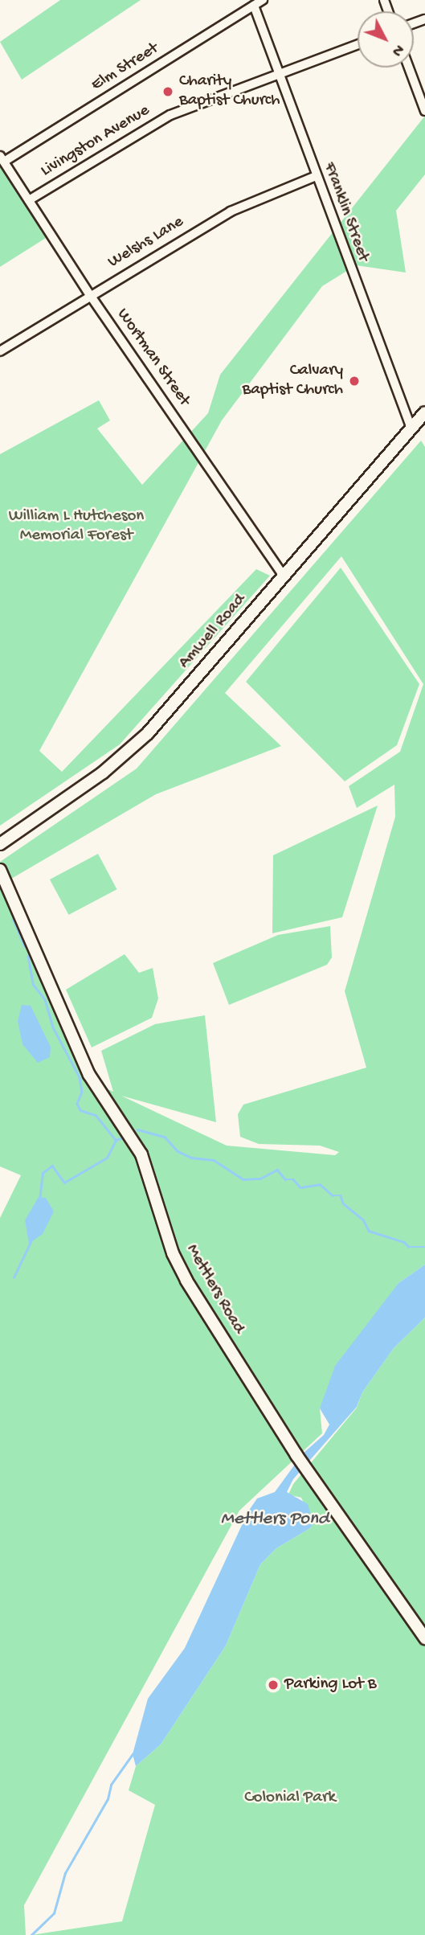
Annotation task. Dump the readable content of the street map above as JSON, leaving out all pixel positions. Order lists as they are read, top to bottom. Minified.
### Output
{"streets":{"street":["Elm Street","Livingston Avenue","Franklin Street","Welshs Lane","Wortman Street","Amwell Road","Mettlers Road"]},"crossings":[["Elm Street","Franklin Street"],["Elm Street","Wortman Street"],["Livingston Avenue","Franklin Street"],["Livingston Avenue","Wortman Street"],["Franklin Street","Welshs Lane"],["Franklin Street","Amwell Road"],["Welshs Lane","Wortman Street"],["Wortman Street","Amwell Road"]],"water":["Mettlers Pond"],"parks":["William L Hutcheson Memorial Forest","Colonial Park"],"places":["Charity Baptist Church","Calvary Baptist Church","Parking Lot B"],"north":"bottom right"}
